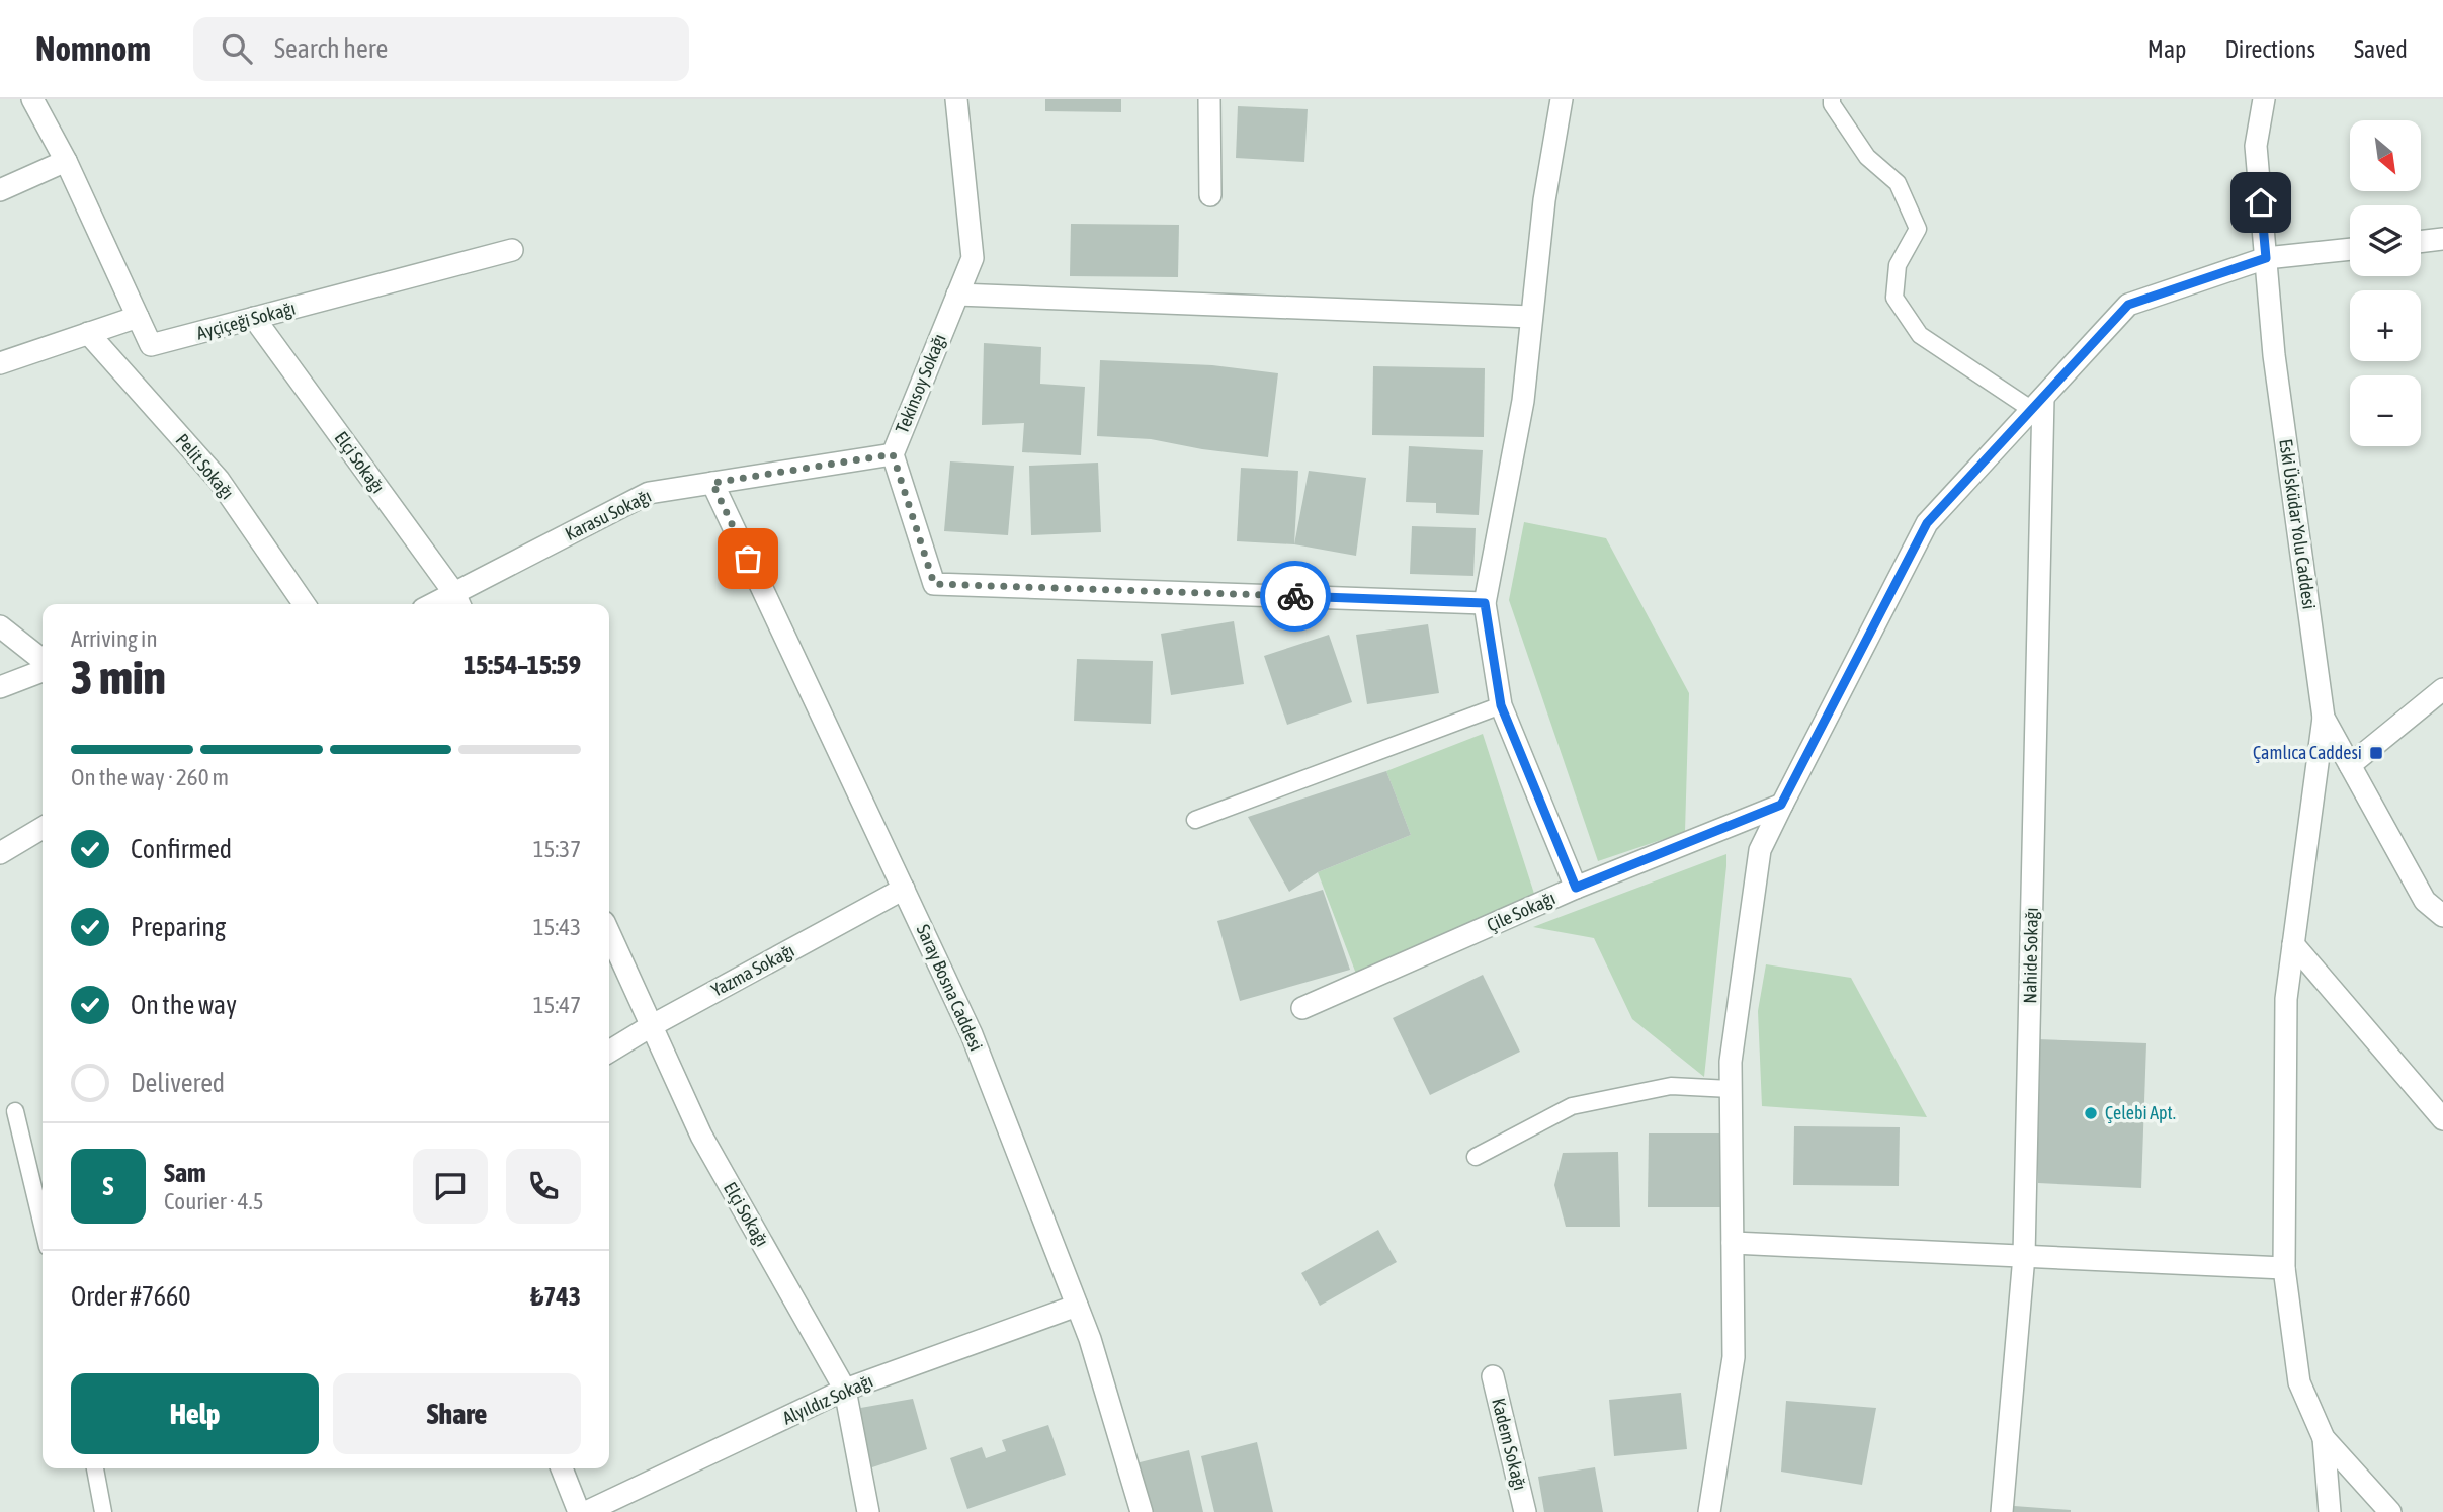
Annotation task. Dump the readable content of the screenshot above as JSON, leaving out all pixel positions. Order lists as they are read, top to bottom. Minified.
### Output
{"streets":{"street":["Ayçiçeği Sokağı","Tekinsoy Sokağı","Elçi Sokağı","Pelit Sokağı","Karasu Sokağı","Eski Üsküdar Yolu Caddesi","Çile Sokağı","Nahide Sokağı","Yazma Sokağı","Saray Bosna Caddesi","Alyıldız Sokağı","Kadem Sokağı"]},"crossings":[["Ayçiçeği Sokağı","Elçi Sokağı"],["Tekinsoy Sokağı","Karasu Sokağı"],["Elçi Sokağı","Karasu Sokağı"],["Elçi Sokağı","Yazma Sokağı"],["Elçi Sokağı","Alyıldız Sokağı"],["Karasu Sokağı","Saray Bosna Caddesi"],["Yazma Sokağı","Saray Bosna Caddesi"],["Saray Bosna Caddesi","Alyıldız Sokağı"]],"places":{"transit":["Çamlıca Caddesi"],"other":["Çelebi Apt."]},"north":"bottom right","page":{"header":"Nomnom","search":"Search here","nav":["Map","Directions","Saved"],"map_buttons":["+","−"],"heading":["3 min","Arriving in","15:54–15:59"],"panel":["Sam","Courier · 4.5","Order #7660","₺743"],"bar":"On the way · 260 m","list":[["Confirmed","15:37"],["Preparing","15:43"],["On the way","15:47"],"Delivered"],"round":"S","buttons":["Help","Share"]}}
